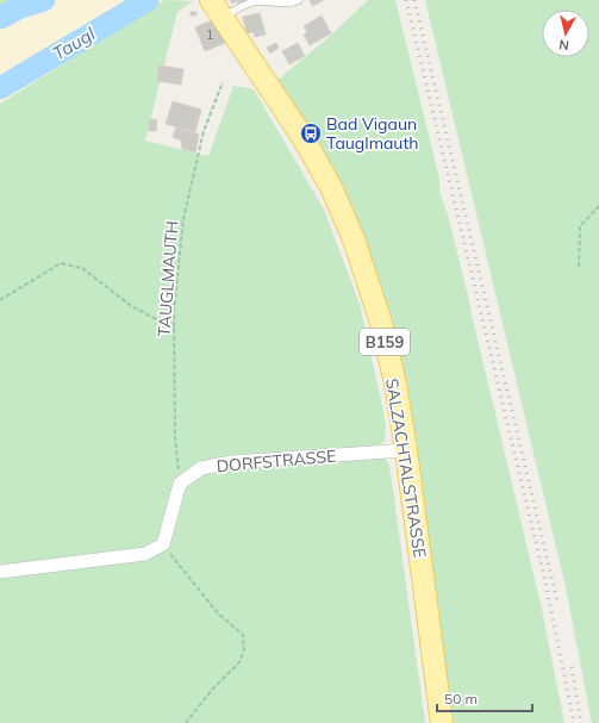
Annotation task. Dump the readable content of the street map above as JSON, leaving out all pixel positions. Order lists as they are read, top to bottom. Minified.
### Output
{"streets":{"main road":["B159","SALZACHTALSTRASSE"],"street":["DORFSTRASSE"],"path":["TAUGLMAUTH"]},"crossings":[["TAUGLMAUTH","DORFSTRASSE"],["DORFSTRASSE","SALZACHTALSTRASSE"]],"water":["Taugl"],"places":{"bus stop":["Bad Vigaun Tauglmauth"]},"house_numbers":["1"],"scale_bar":"50 m","north":"bottom"}
